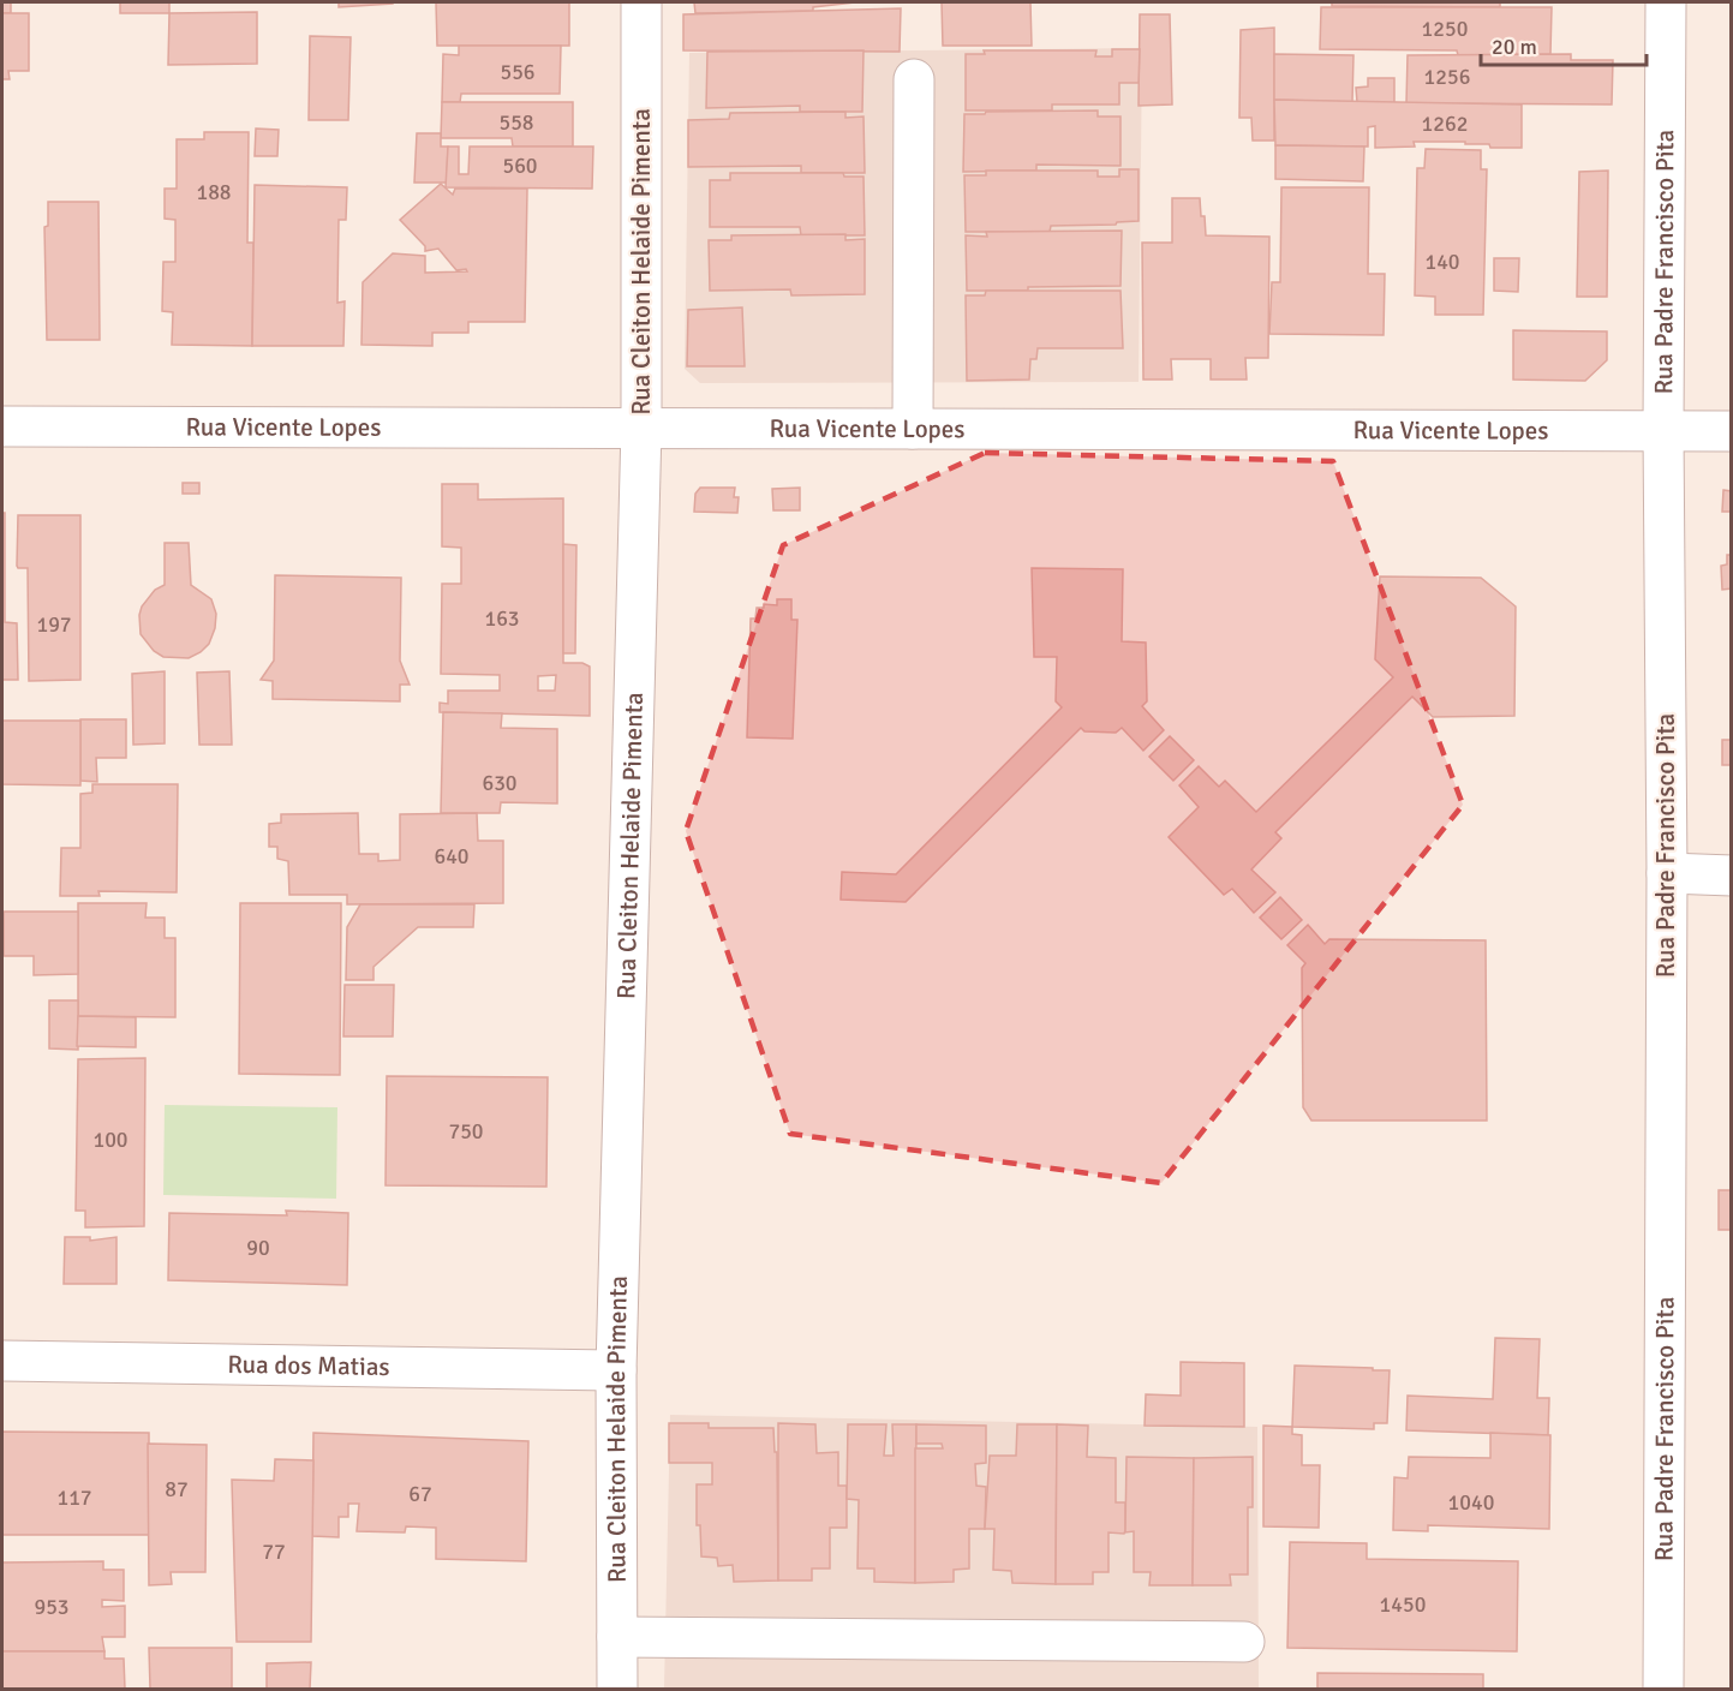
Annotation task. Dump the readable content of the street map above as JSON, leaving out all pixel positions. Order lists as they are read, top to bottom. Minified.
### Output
{"streets":{"street":["Rua Cleiton Helaide Pimenta","Rua Padre Francisco Pita","Rua Vicente Lopes","Rua dos Matias"]},"crossings":[["Rua Cleiton Helaide Pimenta","Rua Vicente Lopes"],["Rua Cleiton Helaide Pimenta","Rua dos Matias"],["Rua Padre Francisco Pita","Rua Vicente Lopes"]],"house_numbers":["1250","556","1256","558","1262","560","188","140","163","197","630","640","750","100","90","87","67","117","1040","77","1450","953"],"scale_bar":"20 m"}
